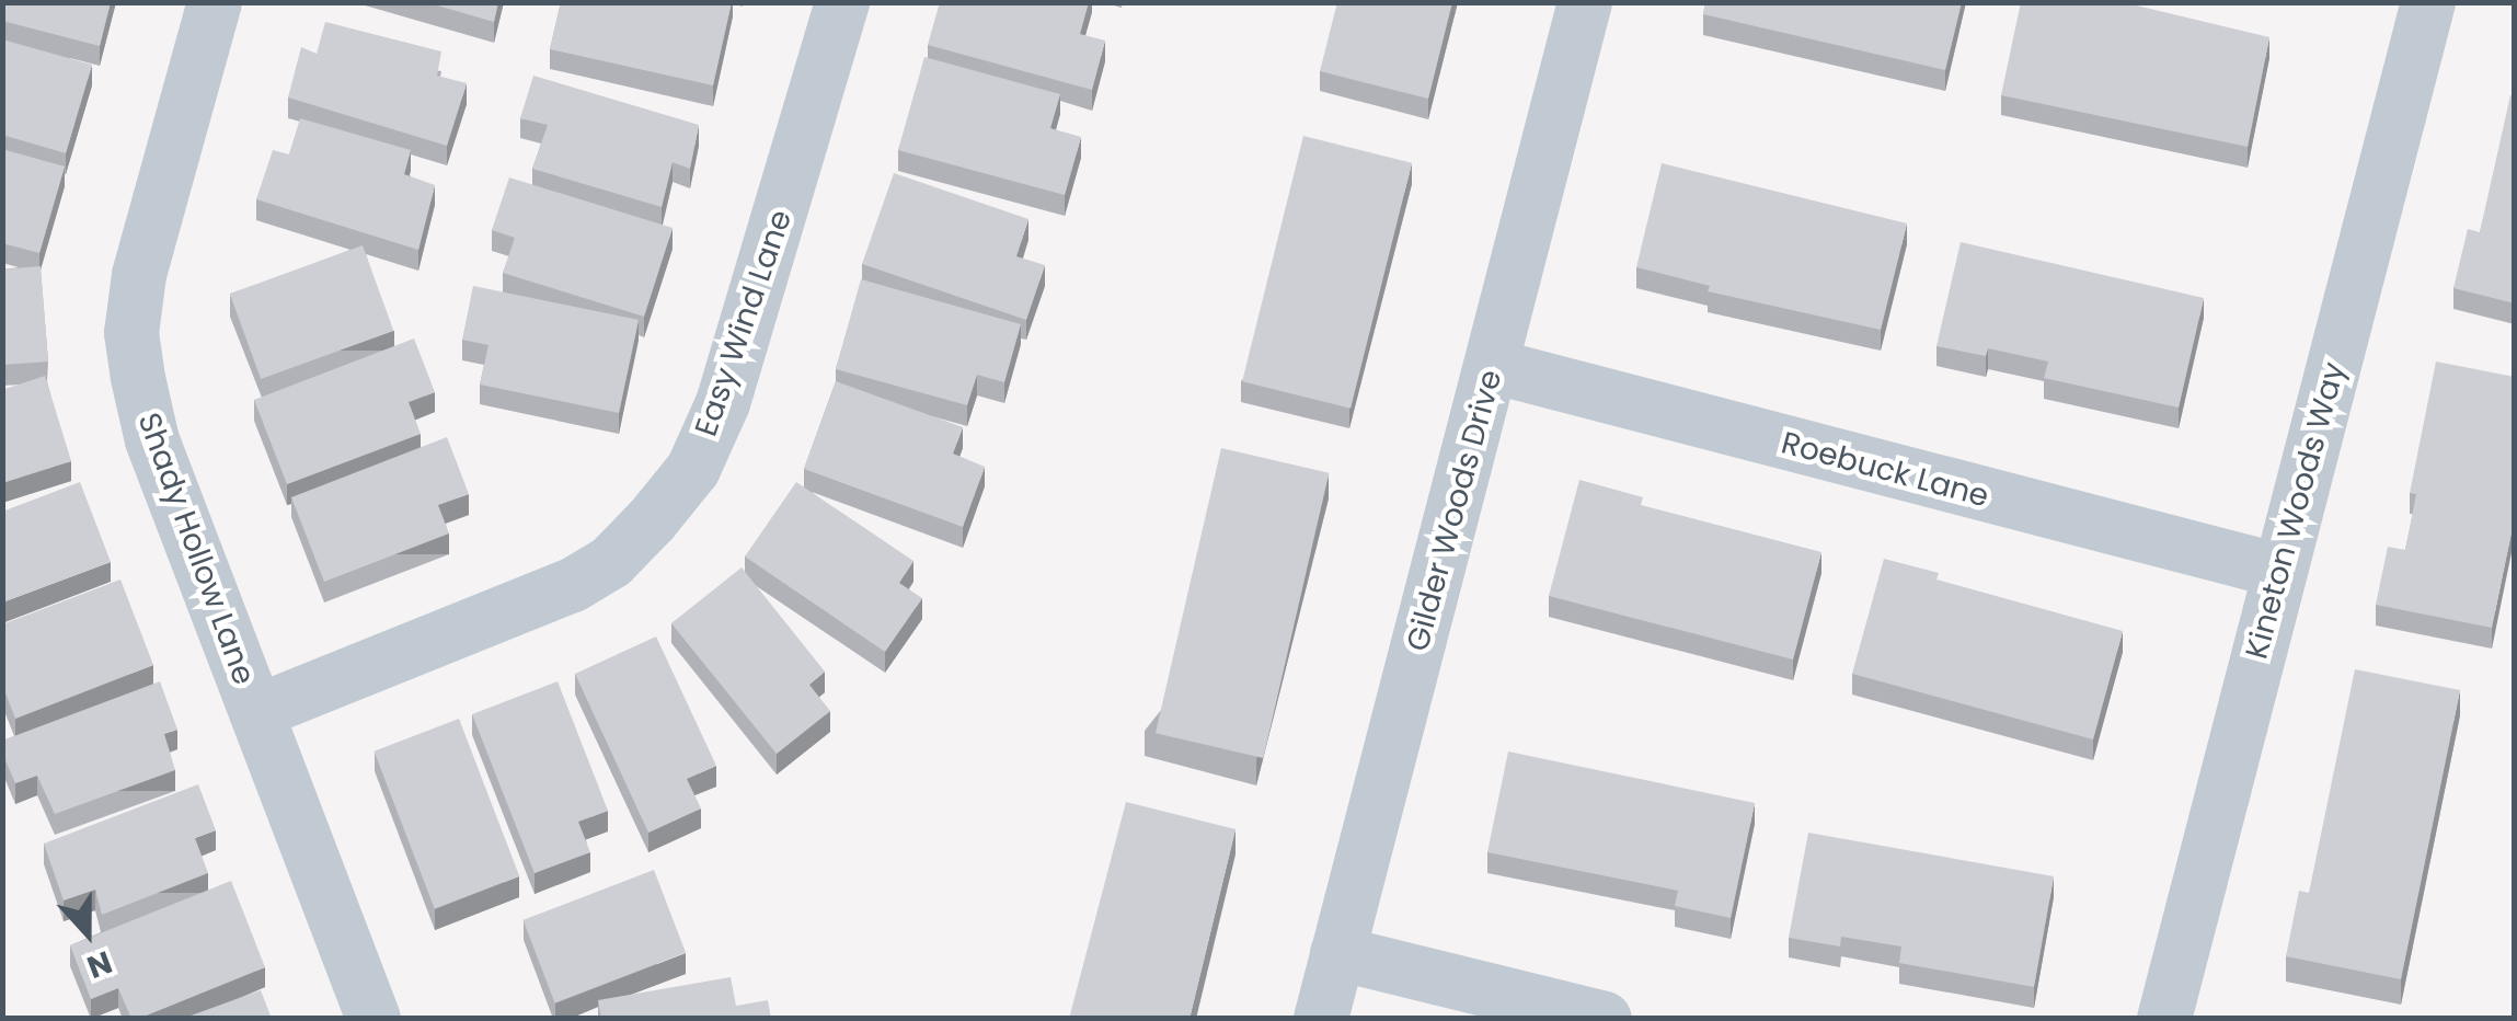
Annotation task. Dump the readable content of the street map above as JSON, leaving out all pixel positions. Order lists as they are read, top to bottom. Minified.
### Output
{"streets":{"street":["Easy Wind Lane","Roebuck Lane","Gilder Woods Drive","Kineton Woods Way","Shady Hollow Lane"]},"crossings":[["Easy Wind Lane","Shady Hollow Lane"],["Roebuck Lane","Gilder Woods Drive"],["Roebuck Lane","Kineton Woods Way"]],"north":"bottom"}
